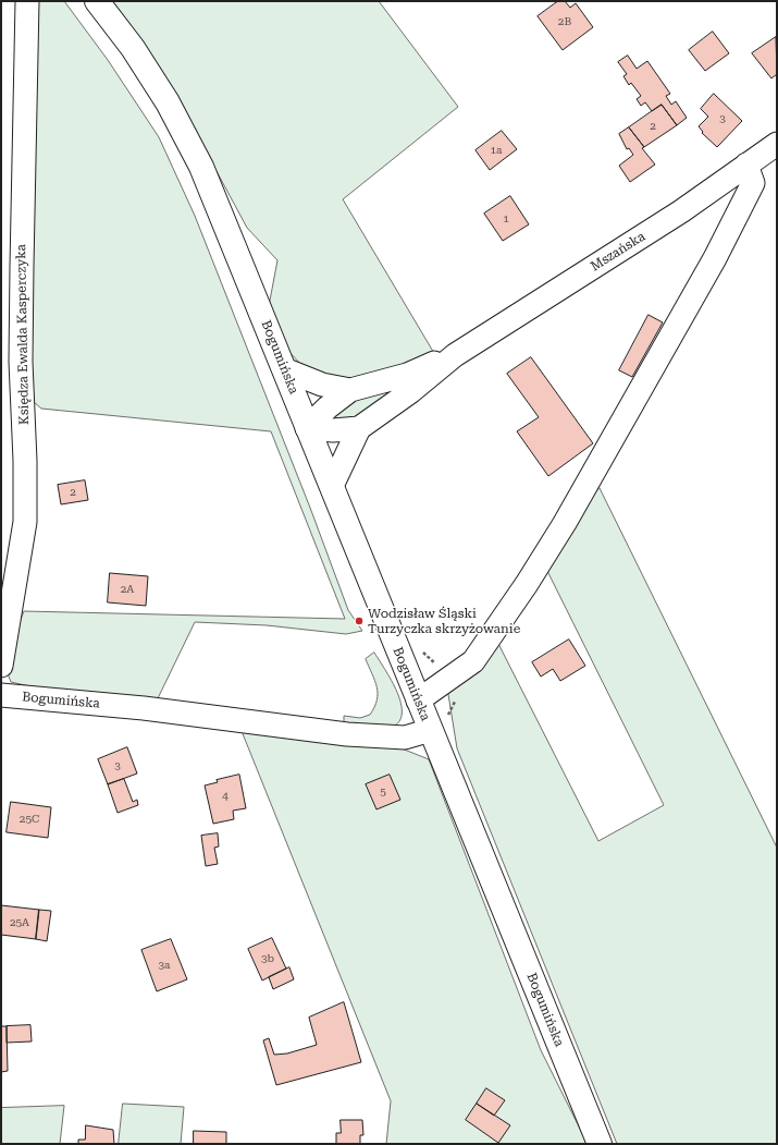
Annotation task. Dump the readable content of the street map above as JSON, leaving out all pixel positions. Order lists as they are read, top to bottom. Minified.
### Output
{"streets":{"main road":["Bogumińska"],"street":["Mszańska","Księdza Ewalda Kasperczyka"]},"places":["Wodzisław Śląski Turzyczka skrzyżowanie"],"house_numbers":["2B","3","2","1a","1","2","2A","3","5","4","25C","25A","3b","3a"]}
